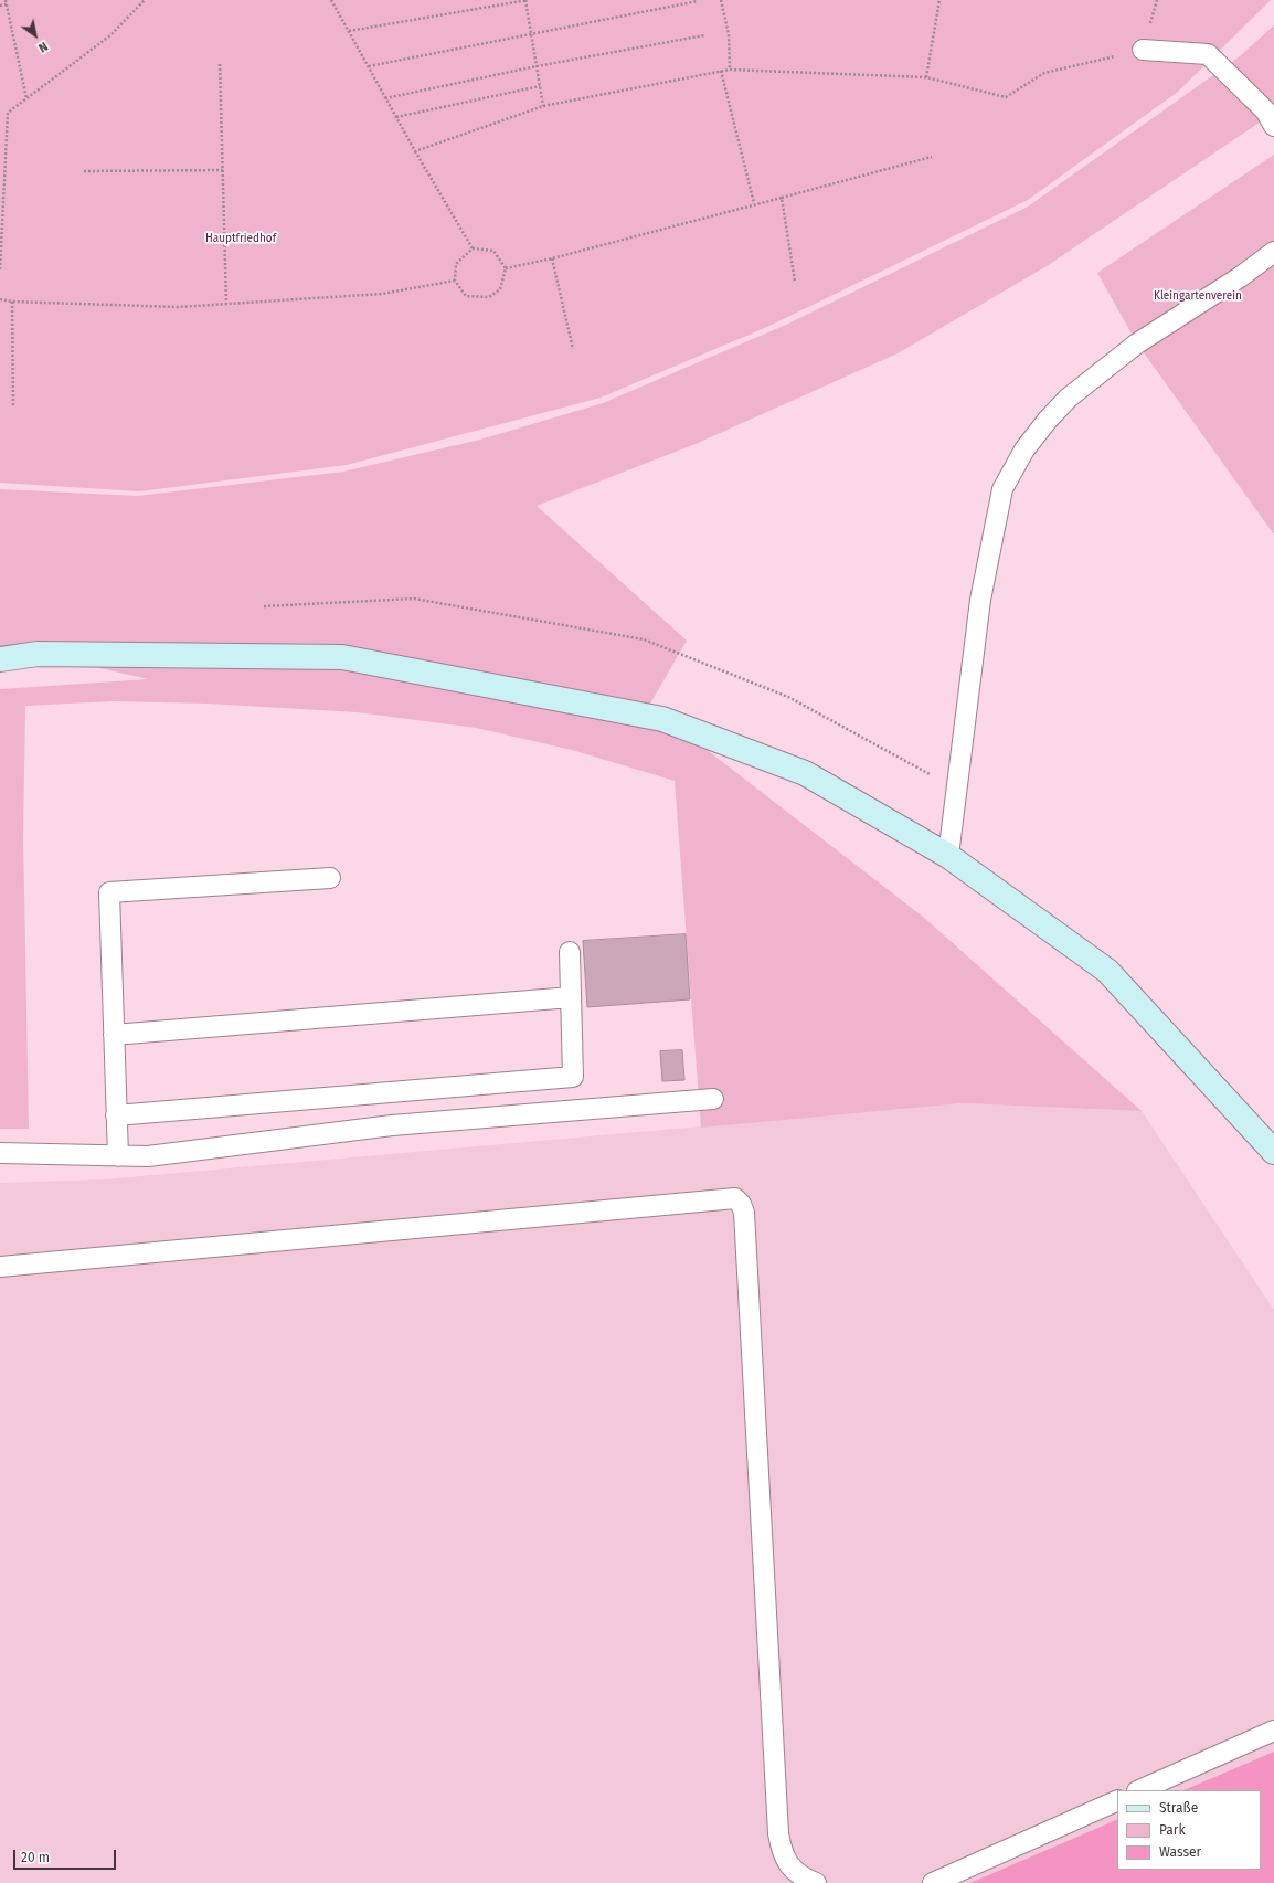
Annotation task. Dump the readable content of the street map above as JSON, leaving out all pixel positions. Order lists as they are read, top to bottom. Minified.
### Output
{"parks":["Hauptfriedhof","Kleingartenverein"],"legend":["Straße","Park","Wasser"],"scale_bar":"20 m","north":"bottom right"}
